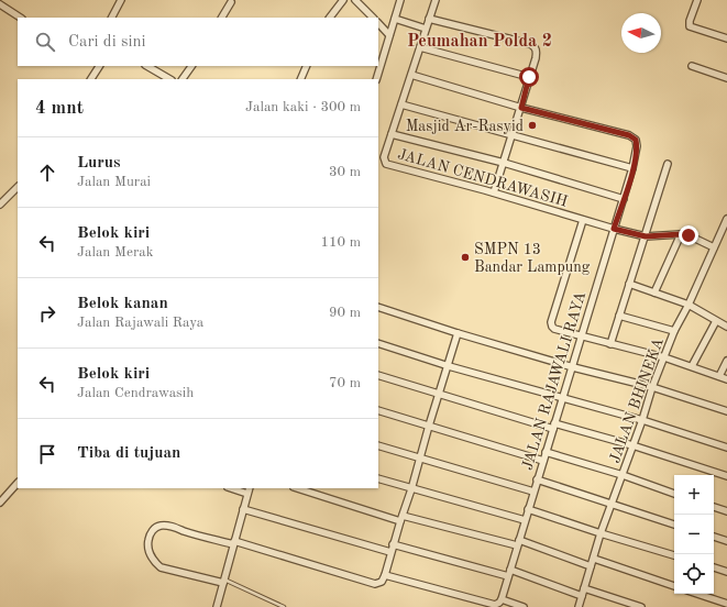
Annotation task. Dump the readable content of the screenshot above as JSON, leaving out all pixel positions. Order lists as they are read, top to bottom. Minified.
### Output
{"streets":{"street":["JALAN CENDRAWASIH","JALAN RAJAWALI RAYA","JALAN BHINEKA"]},"crossings":[["JALAN CENDRAWASIH","JALAN RAJAWALI RAYA"],["JALAN CENDRAWASIH","JALAN BHINEKA"]],"districts":["Peumahan Polda 2"],"places":["Masjid Ar-Rasyid","SMPN 13 Bandar Lampung"],"north":"left","page":{"search":"Cari di sini","heading":["4 mnt","Jalan kaki · 300 m"],"list":[["Lurus","Jalan Murai","30 m"],["Belok kiri","Jalan Merak","110 m"],["Belok kanan","Jalan Rajawali Raya","90 m"],["Belok kiri","Jalan Cendrawasih","70 m"],"Tiba di tujuan"],"map_buttons":["+","−"]}}
